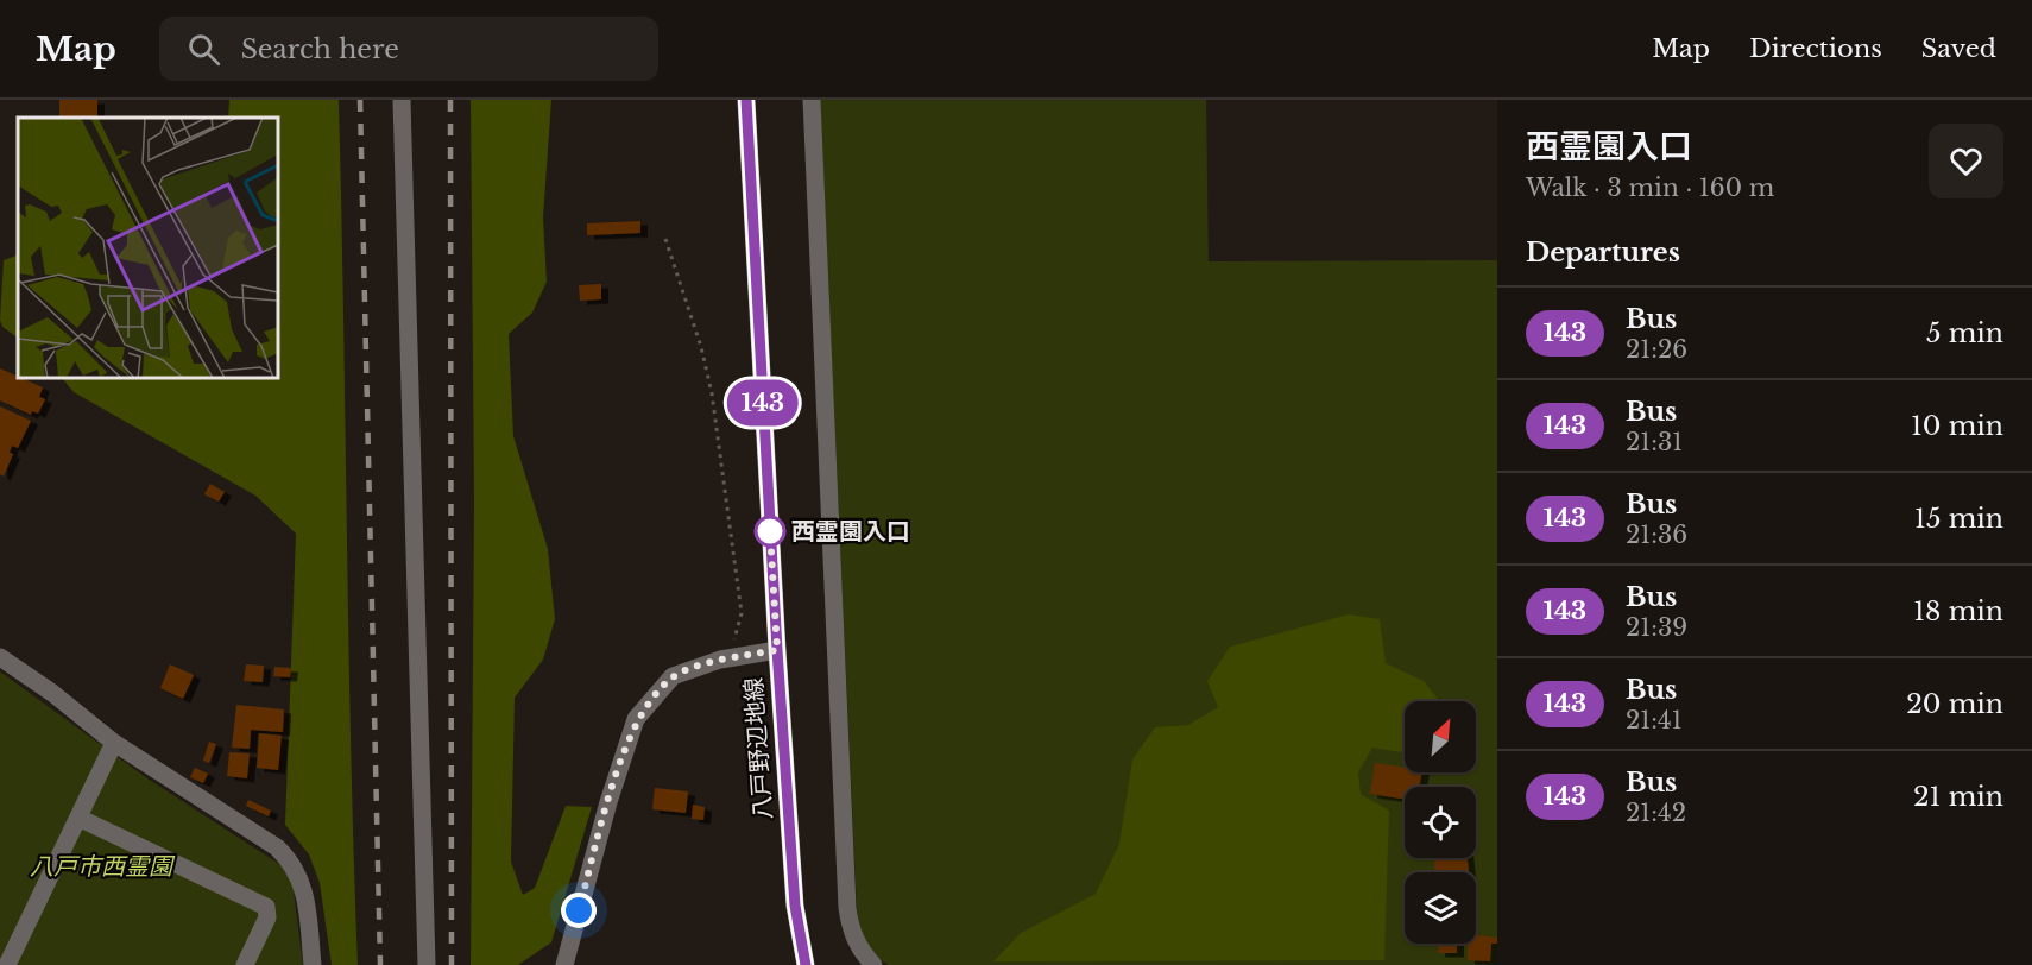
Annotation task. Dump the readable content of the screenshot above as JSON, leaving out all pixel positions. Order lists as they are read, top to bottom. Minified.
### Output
{"streets":{"main road":["八戸野辺地線"]},"parks":["八戸市西霊園"],"places":["西霊園入口"],"lines":["bus line 143"],"north":"top right","page":{"header":"Map","search":"Search here","nav":["Map","Directions","Saved"],"on_map":"143","heading":[["西霊園入口","Walk · 3 min · 160 m"],"Departures"],"list":[{"mark":"143","name":"Bus","note":"21:26","value":"5 min"},{"mark":"143","name":"Bus","note":"21:31","value":"10 min"},{"mark":"143","name":"Bus","note":"21:36","value":"15 min"},{"mark":"143","name":"Bus","note":"21:39","value":"18 min"},{"mark":"143","name":"Bus","note":"21:41","value":"20 min"},{"mark":"143","name":"Bus","note":"21:42","value":"21 min"}]}}
